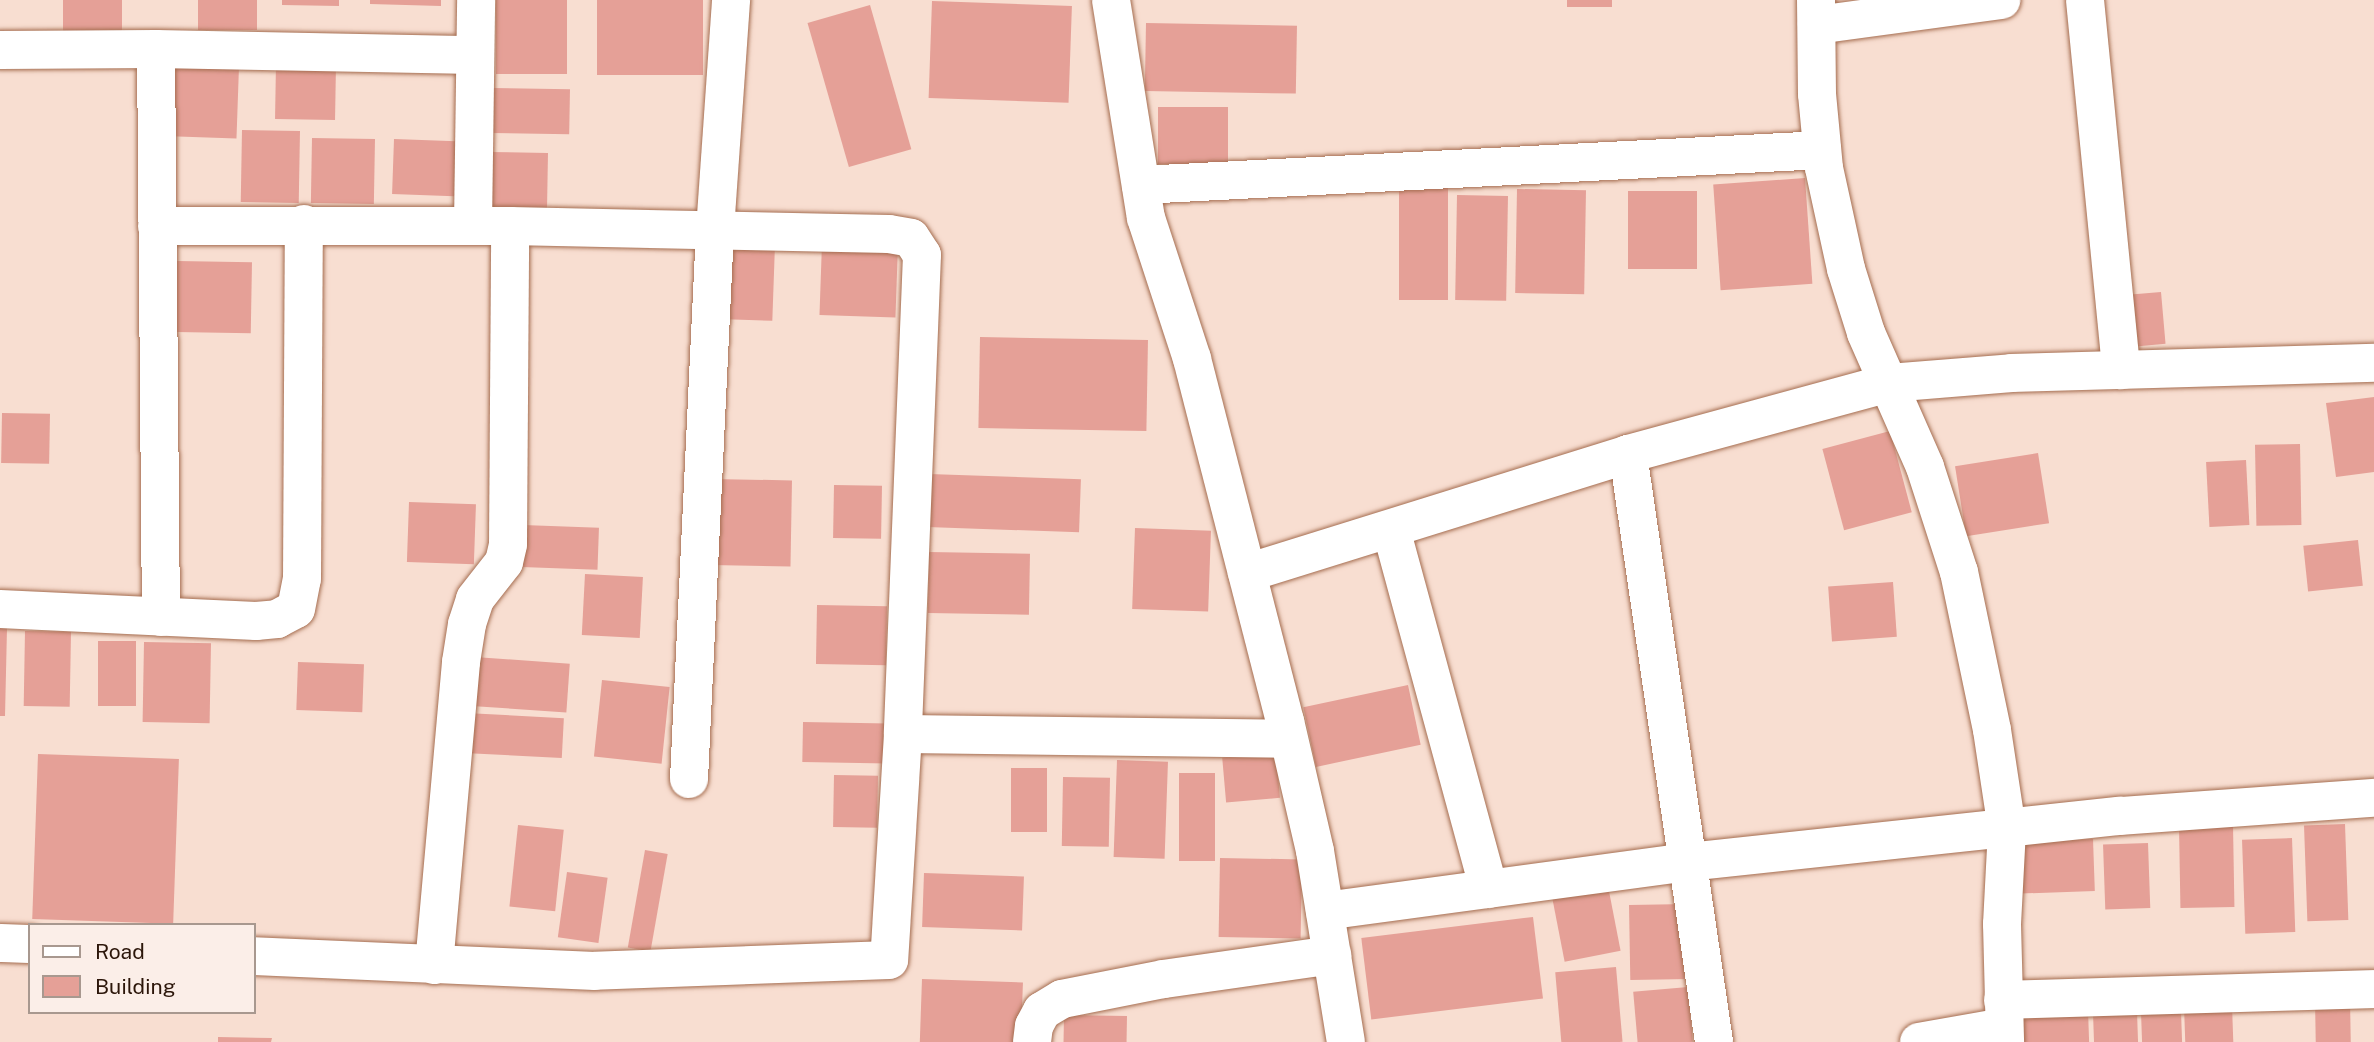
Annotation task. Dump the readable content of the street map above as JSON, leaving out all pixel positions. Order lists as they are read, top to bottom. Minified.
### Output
{"legend":["Road","Building"]}
